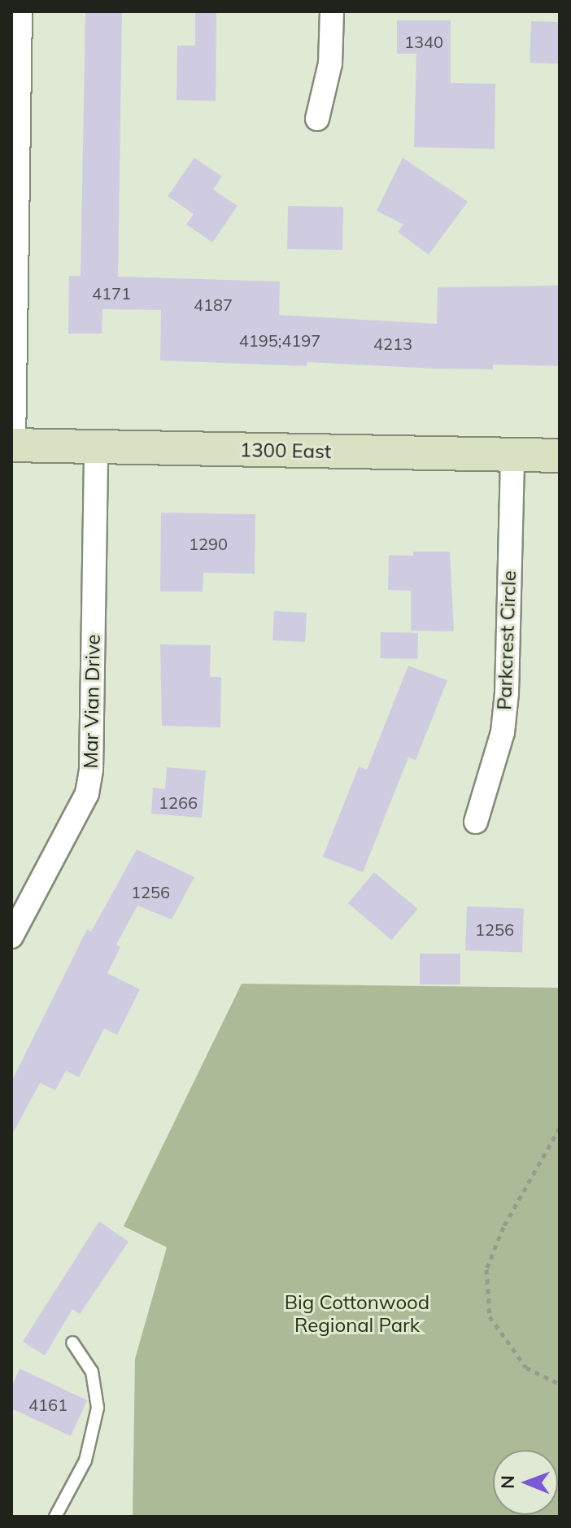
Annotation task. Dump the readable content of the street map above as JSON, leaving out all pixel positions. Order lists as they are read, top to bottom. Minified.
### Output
{"streets":{"main road":["1300 East"],"street":["Parkcrest Circle","Mar Vian Drive"]},"crossings":[["1300 East","Parkcrest Circle"],["1300 East","Mar Vian Drive"]],"parks":["Big Cottonwood Regional Park"],"house_numbers":["1340","4171","4187","4195;4197","4213","1290","1266","1256","1256","4161"],"north":"left"}
